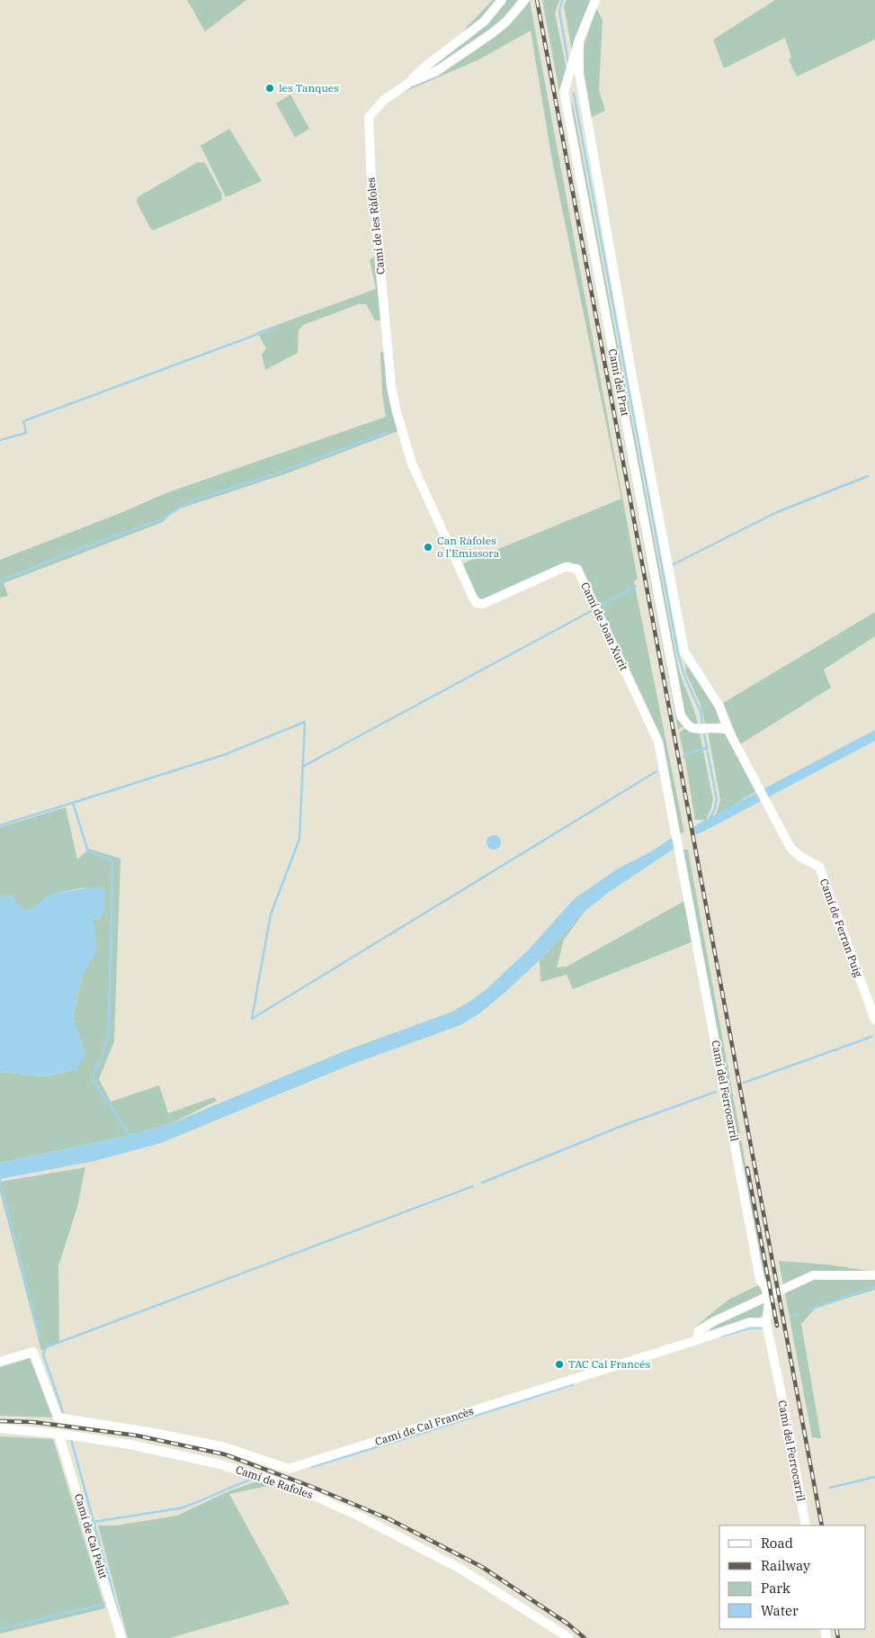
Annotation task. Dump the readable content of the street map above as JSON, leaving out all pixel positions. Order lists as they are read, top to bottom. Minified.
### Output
{"streets":{"street":["Camí de les Ràfoles","Camí del Prat","Camí de Joan Xurit","Camí de Ferran Puig","Camí del Ferrocarril","Camí de Cal Francès","Camí de Rafoles","Camí de Cal Pelut"]},"crossings":[["Camí de les Ràfoles","Camí de Joan Xurit"],["Camí del Prat","Camí de Ferran Puig"],["Camí de Joan Xurit","Camí del Ferrocarril"],["Camí de Rafoles","Camí de Cal Pelut"]],"places":["les Tanques","Can Ràfoles o l'Emissora","TAC Cal Francés"],"legend":["Road","Railway","Park","Water"]}
